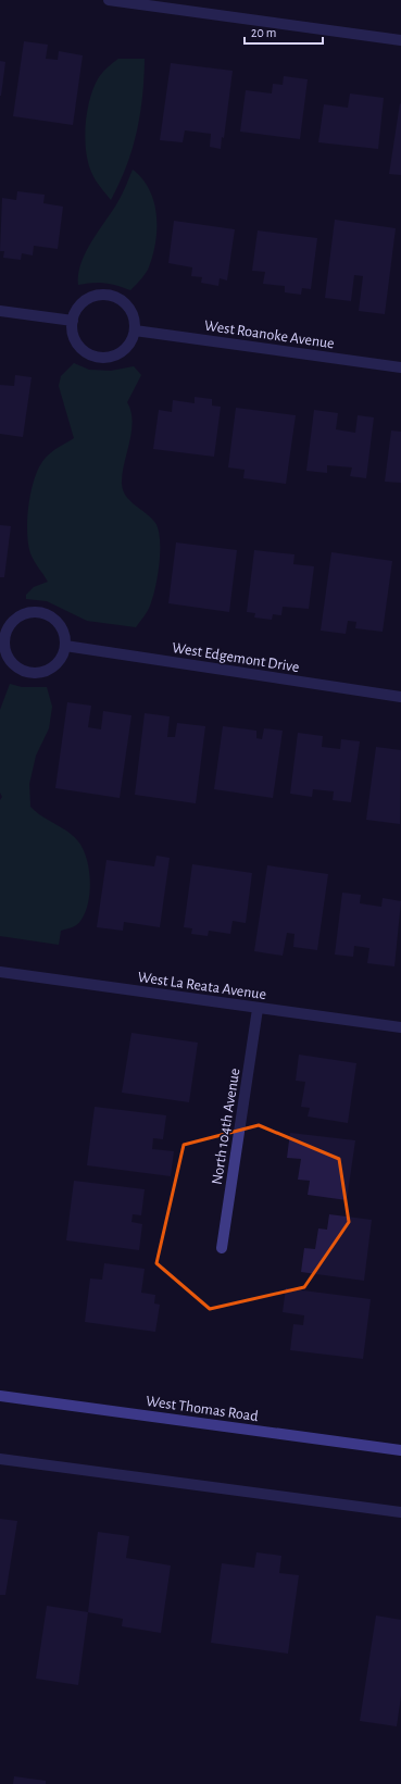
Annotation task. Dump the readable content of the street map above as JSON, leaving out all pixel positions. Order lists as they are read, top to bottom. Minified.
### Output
{"streets":{"main road":["West Thomas Road"],"street":["West Roanoke Avenue","West Edgemont Drive","West La Reata Avenue","North 104th Avenue"]},"crossings":[["West La Reata Avenue","North 104th Avenue"]],"scale_bar":"20 m"}
